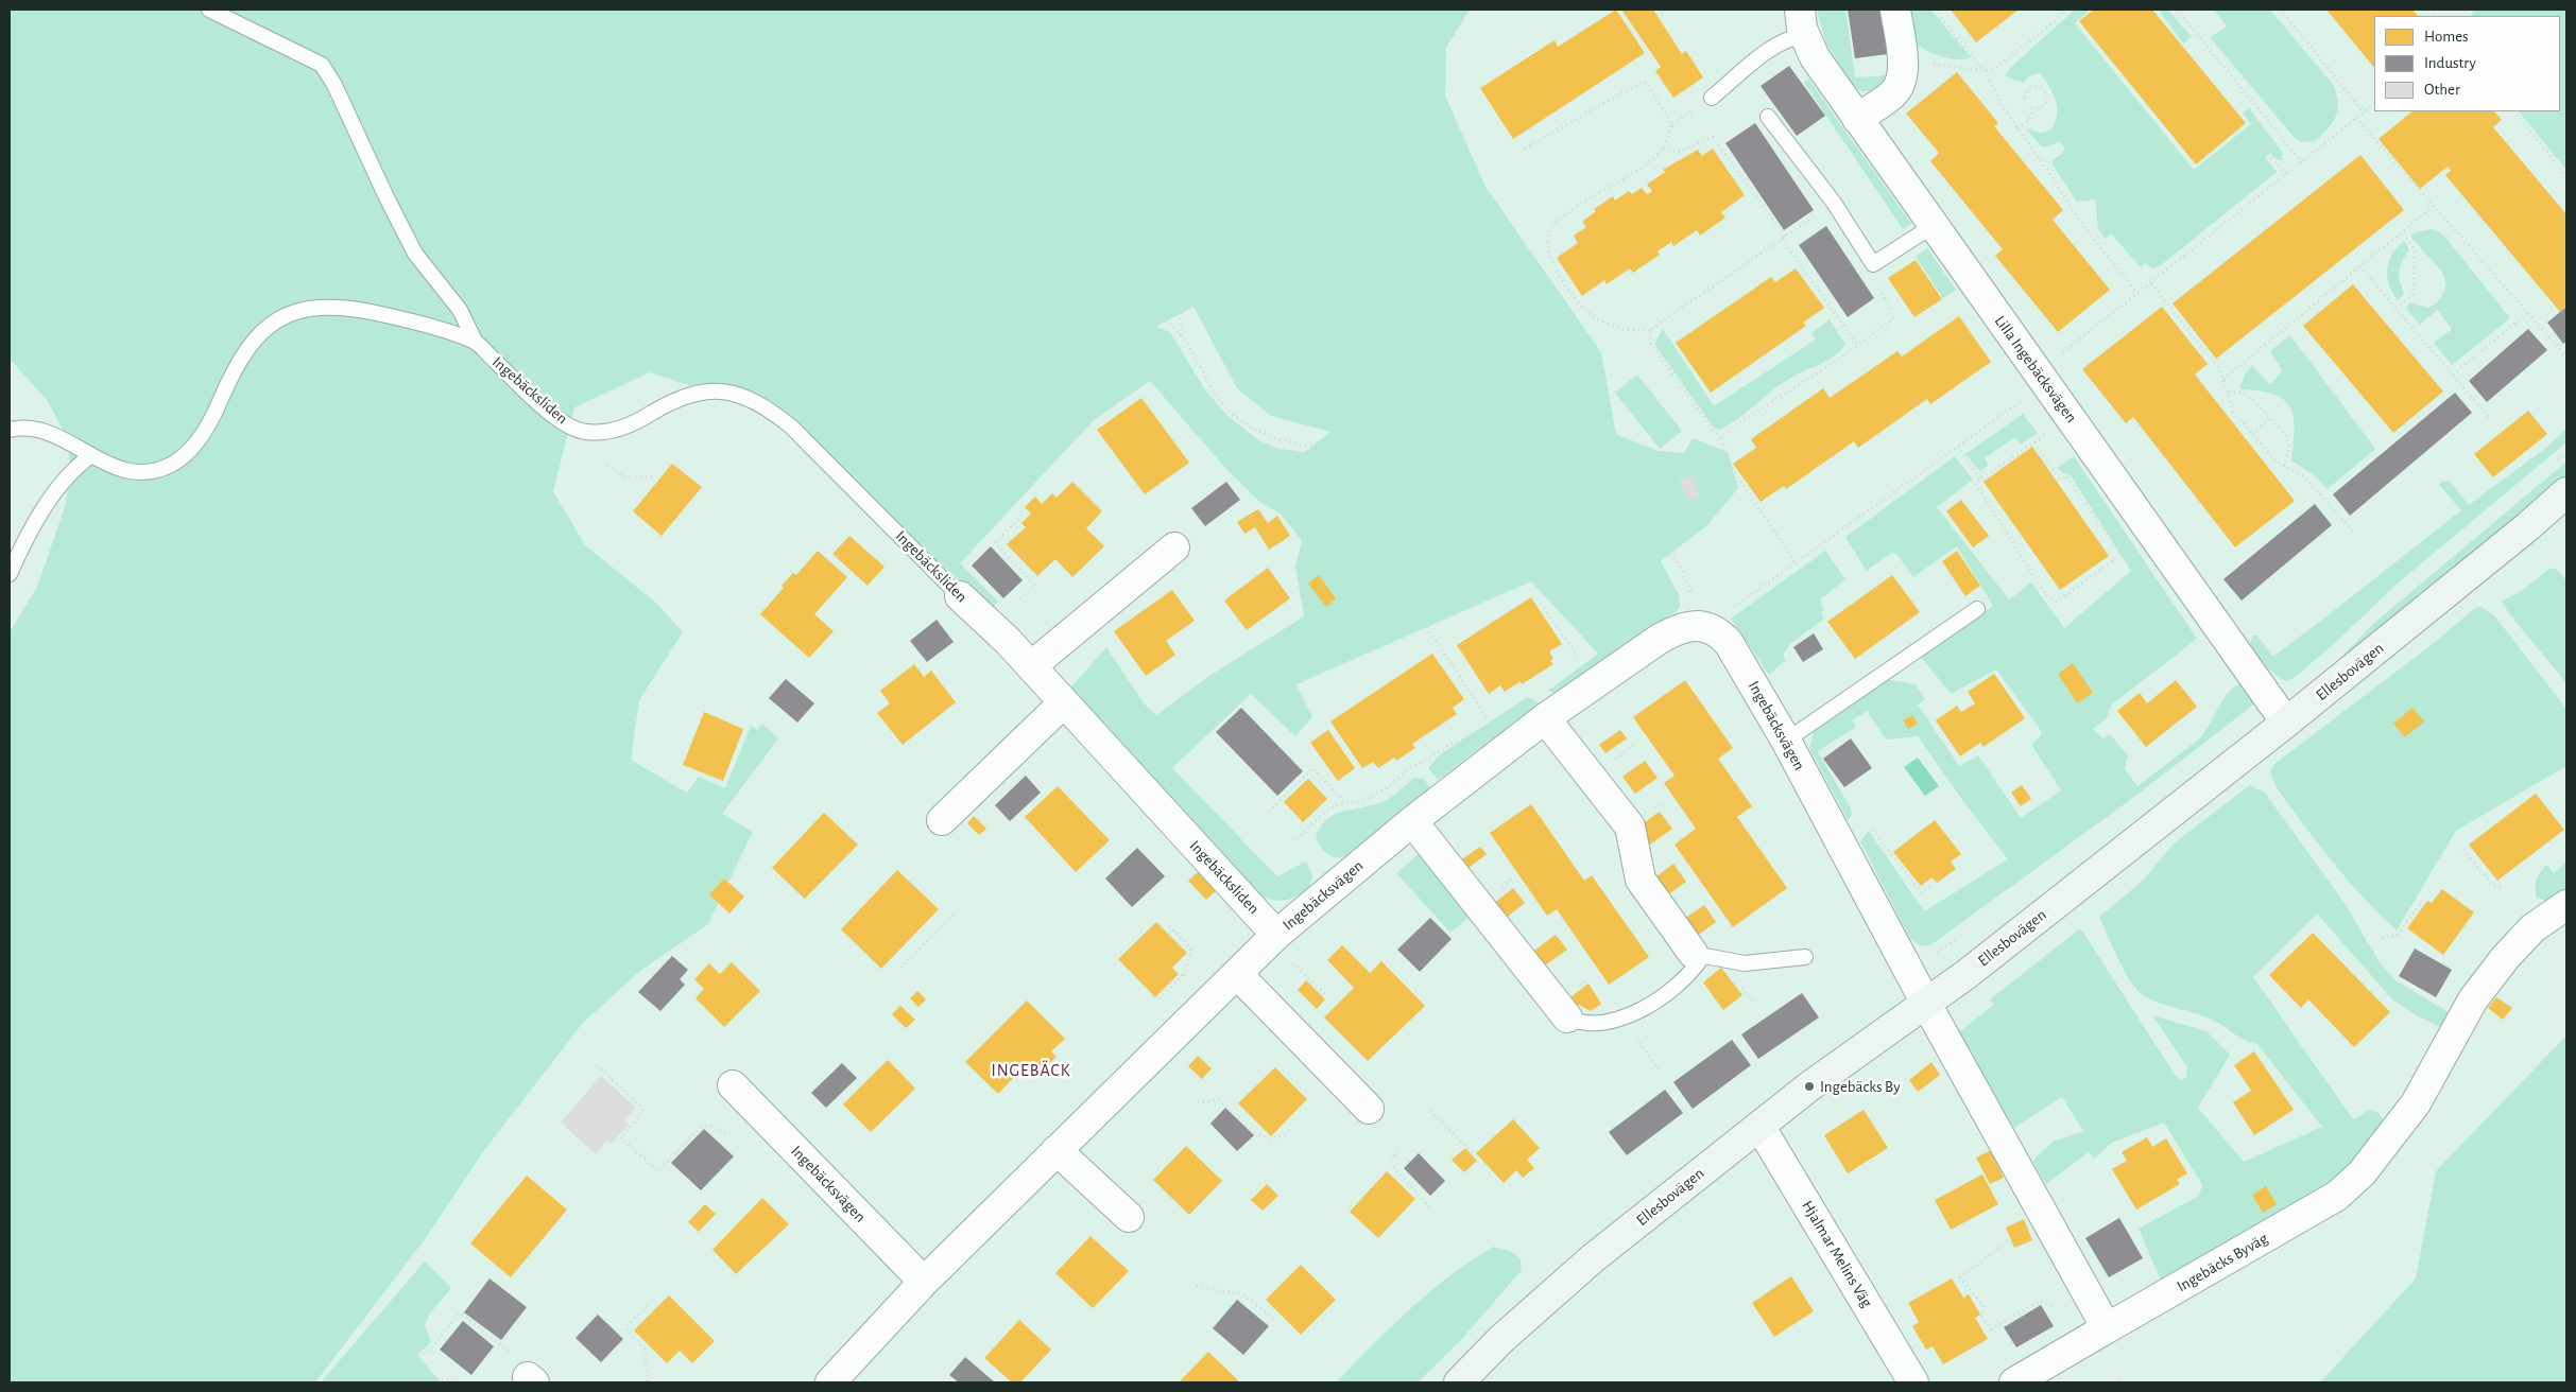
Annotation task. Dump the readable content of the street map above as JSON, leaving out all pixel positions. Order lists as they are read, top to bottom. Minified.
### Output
{"streets":{"main road":["Ellesbovägen"],"street":["Lilla Ingebäcksvägen","Ingebäcksliden","Ingebäcksvägen","Hjalmar Melins Väg","Ingebäcks Byväg"]},"crossings":[["Lilla Ingebäcksvägen","Ellesbovägen"],["Ingebäcksliden","Ingebäcksvägen"],["Ellesbovägen","Ingebäcksvägen"],["Ellesbovägen","Hjalmar Melins Väg"]],"districts":["INGEBÄCK"],"places":["Ingebäcks By"],"legend":["Homes","Industry","Other"]}
